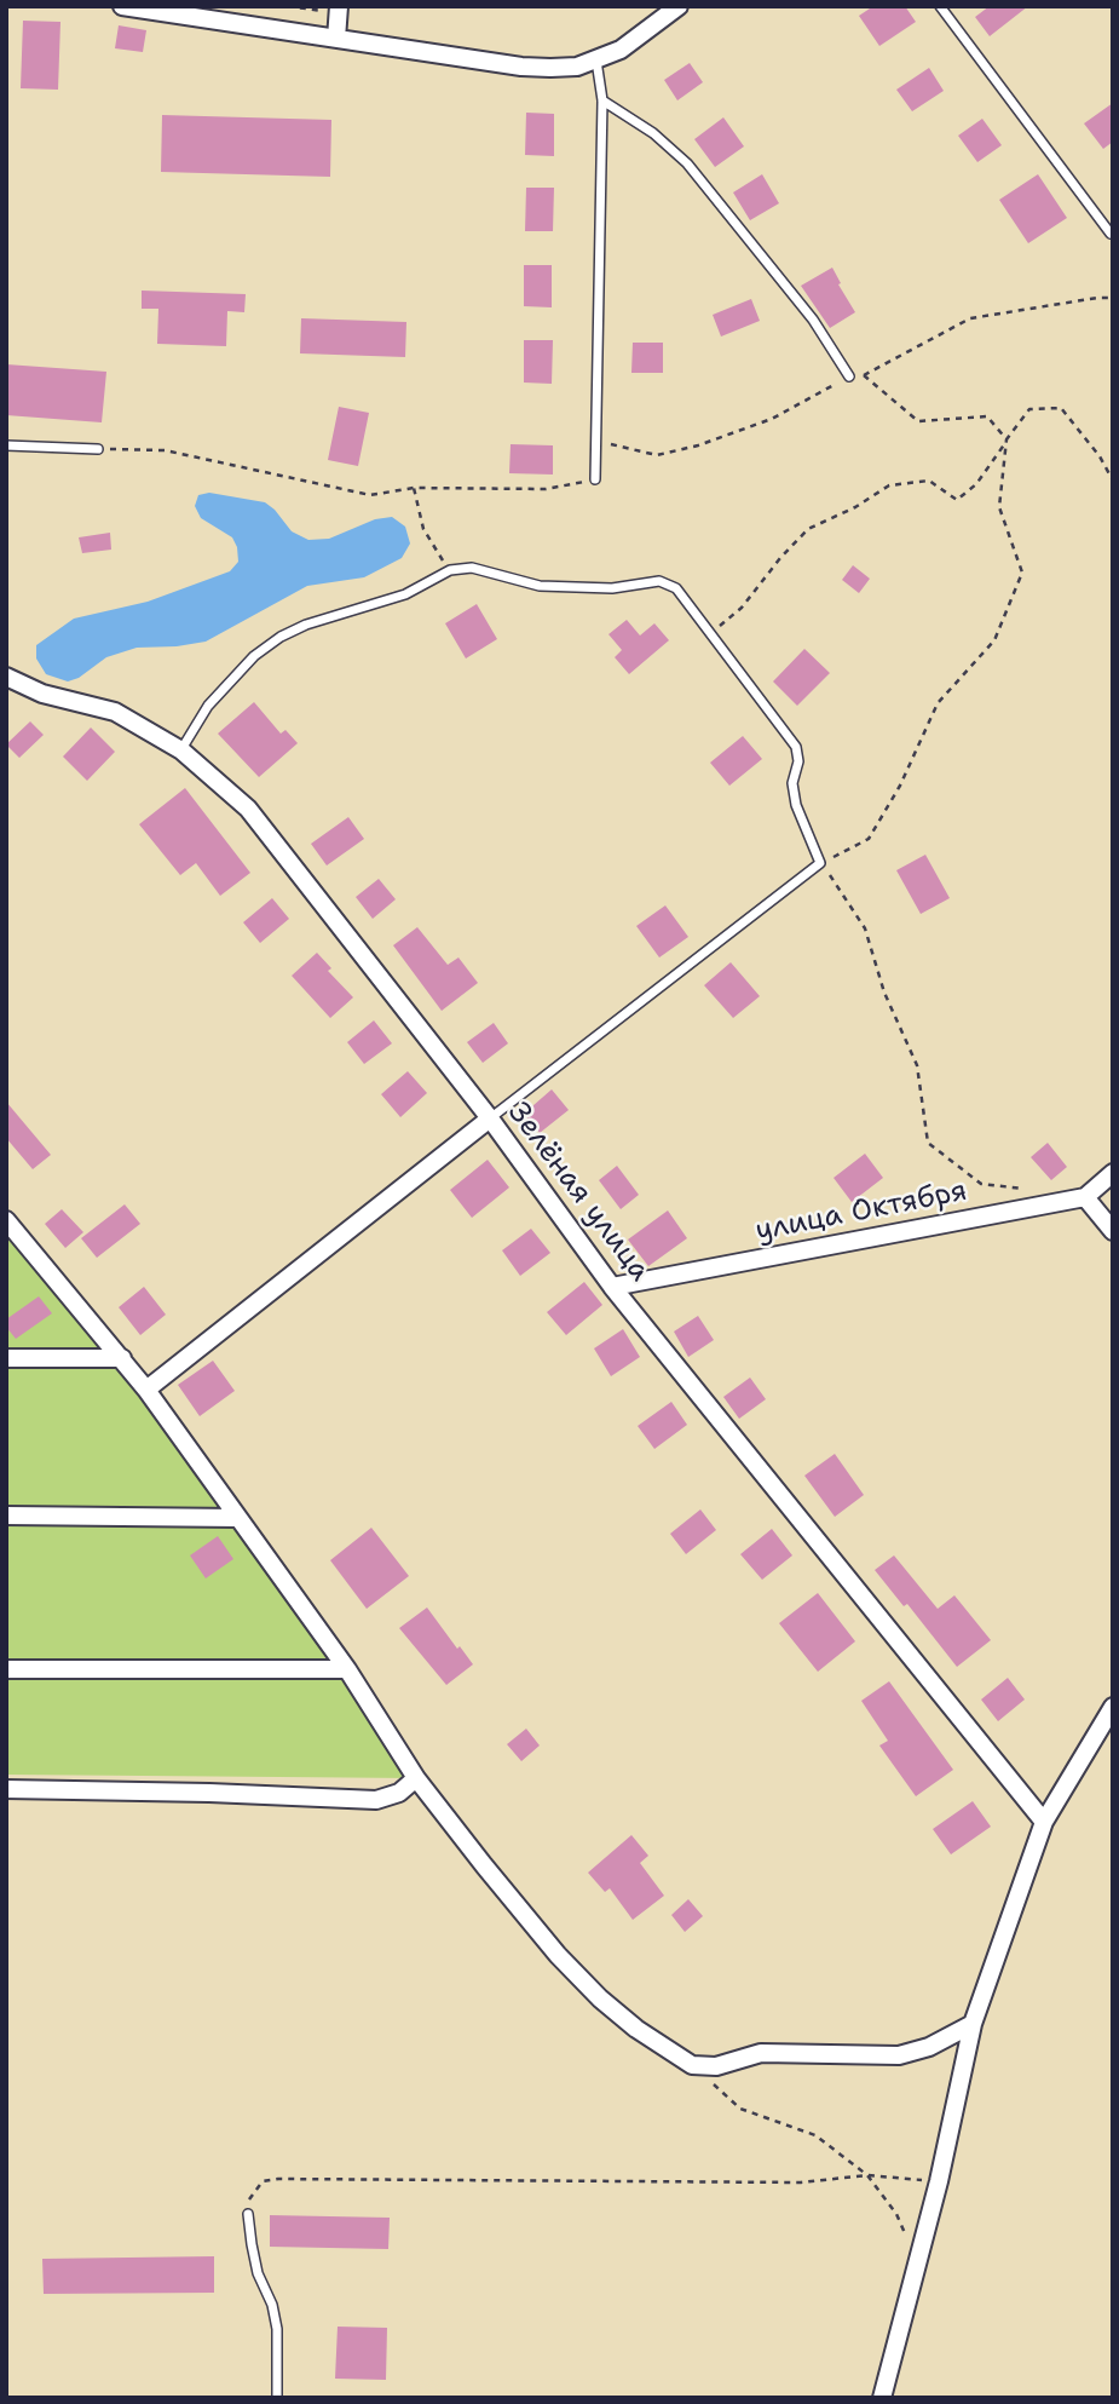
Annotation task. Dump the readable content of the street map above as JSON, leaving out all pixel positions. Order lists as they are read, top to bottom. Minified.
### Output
{"streets":{"street":["Зелёная улица","улица Октября"]},"crossings":[["Зелёная улица","улица Октября"]]}
